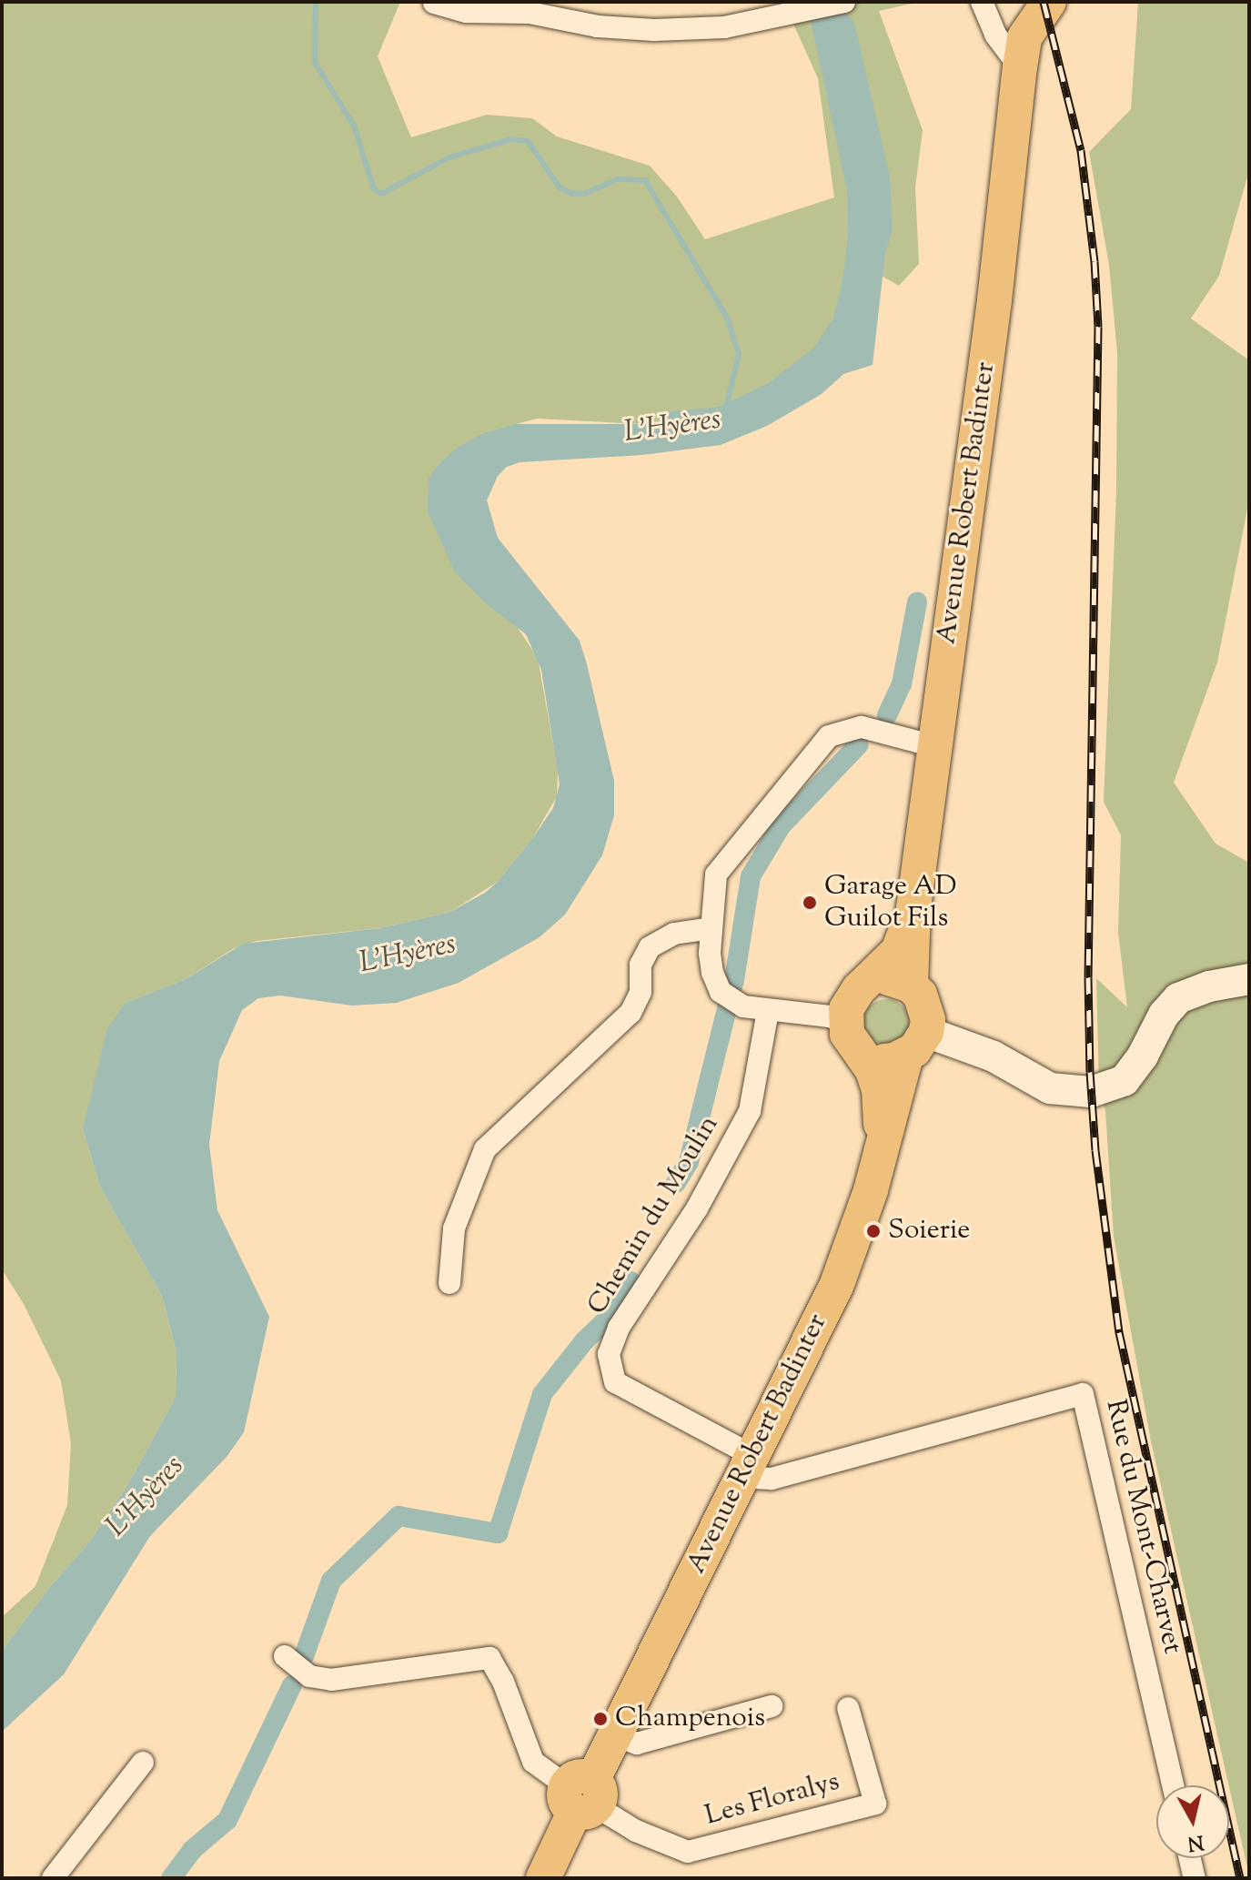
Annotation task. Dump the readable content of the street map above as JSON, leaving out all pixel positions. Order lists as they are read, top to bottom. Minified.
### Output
{"streets":{"main road":["Avenue Robert Badinter"],"street":["Chemin du Moulin","Rue du Mont-Charvet","Les Floralys"]},"crossings":[["Avenue Robert Badinter","Chemin du Moulin"],["Avenue Robert Badinter","Rue du Mont-Charvet"],["Avenue Robert Badinter","Les Floralys"],["Chemin du Moulin","Rue du Mont-Charvet"]],"water":["L'Hyères"],"places":["Garage AD Guilot Fils","Soierie","Champenois"],"north":"bottom"}
